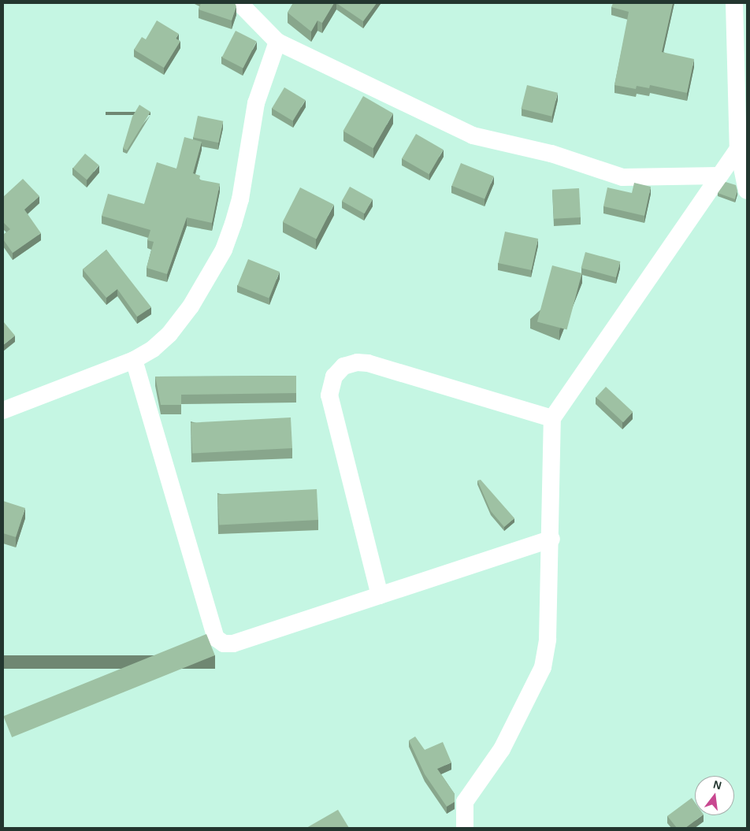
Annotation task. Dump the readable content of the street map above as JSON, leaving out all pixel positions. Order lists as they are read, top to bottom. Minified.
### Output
{"north":"top"}
